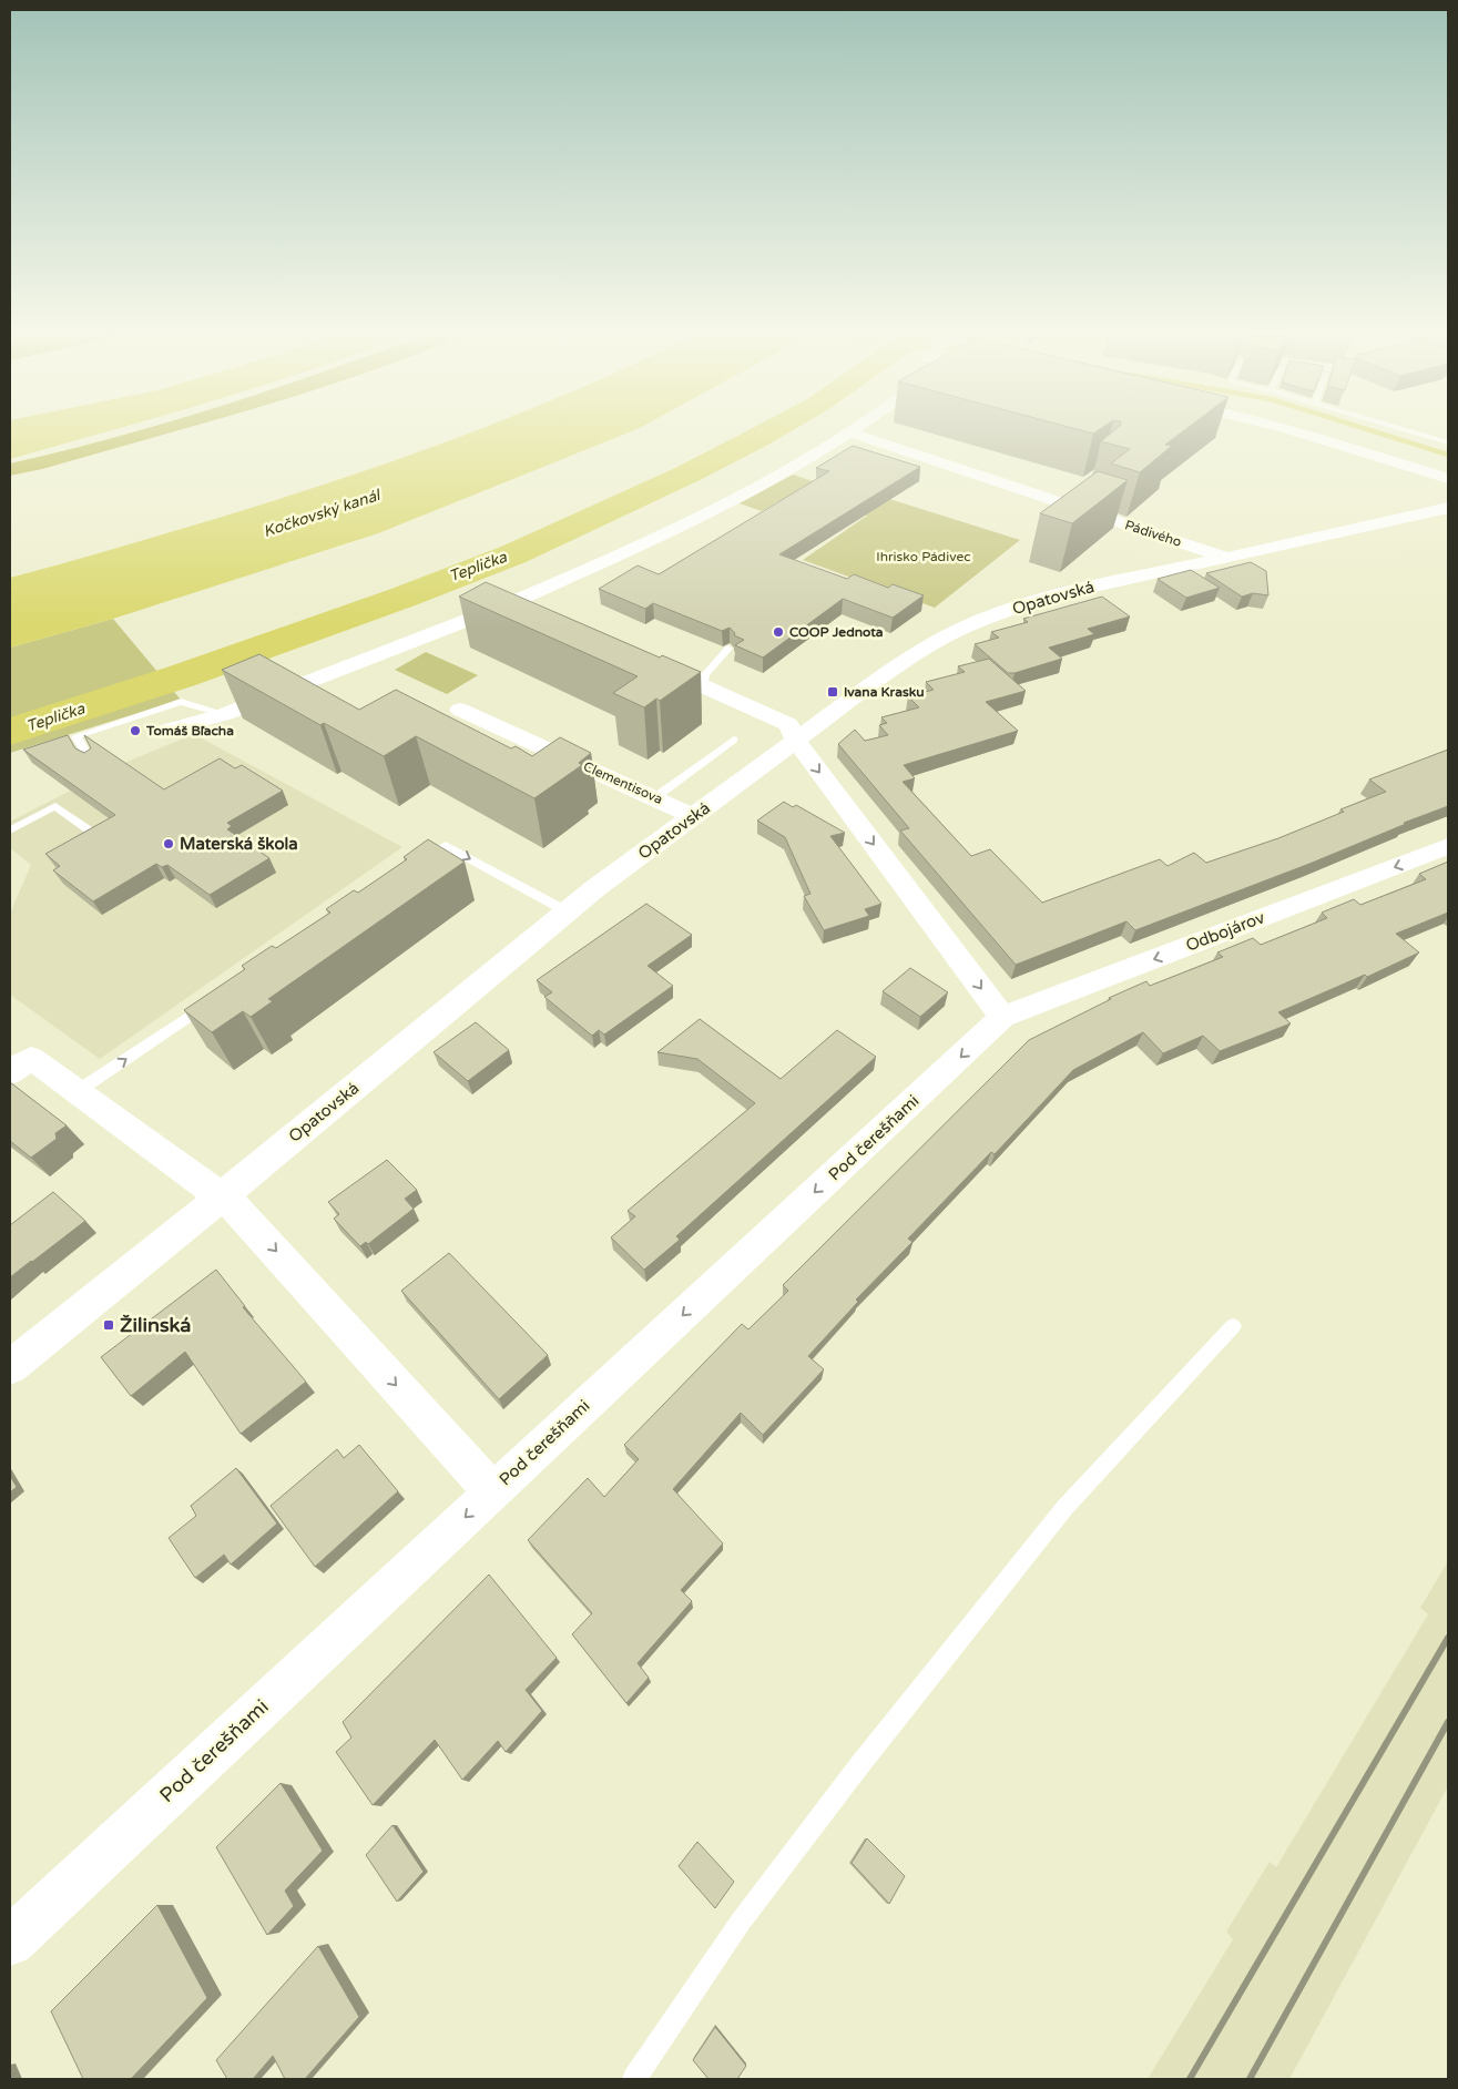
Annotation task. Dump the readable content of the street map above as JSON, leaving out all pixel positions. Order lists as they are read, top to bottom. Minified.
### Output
{"streets":{"street":["Pádivého","Opatovská","Clementisova","Odbojárov","Pod čerešňami"]},"crossings":[["Pádivého","Opatovská"],["Opatovská","Clementisova"],["Opatovská","Pod čerešňami"],["Odbojárov","Pod čerešňami"]],"one_way":["Odbojárov","Pod čerešňami"],"water":["Kočkovský kanál","Teplička"],"parks":["Ihrisko Pádivec"],"places":{"other":["COOP Jednota","Tomáš Bľacha","Materská škola"],"transit":["Ivana Krasku","Žilinská"]}}
